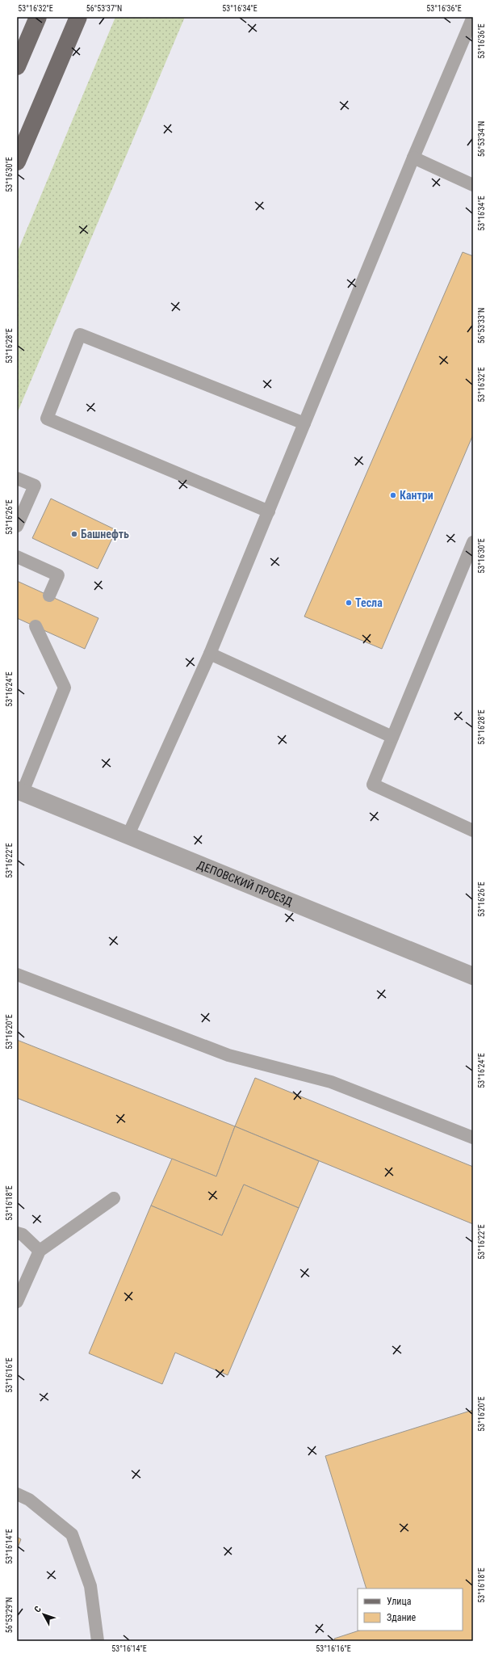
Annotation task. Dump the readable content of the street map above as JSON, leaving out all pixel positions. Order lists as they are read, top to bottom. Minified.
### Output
{"streets":{"street":["ДЕПОВСКИЙ ПРОЕЗД"]},"places":["Кантри","Башнефть","Тесла"],"legend":["Улица","Здание"],"north":"top left","coordinates":["53°16'32\"E","56°53'37\"N","53°16'34\"E","53°16'36\"E","56°53'34\"N","53°16'30\"E","56°53'33\"N","53°16'28\"E","53°16'26\"E","53°16'24\"E","53°16'22\"E","53°16'20\"E","53°16'18\"E","53°16'16\"E","53°16'14\"E","56°53'29\"N"]}
